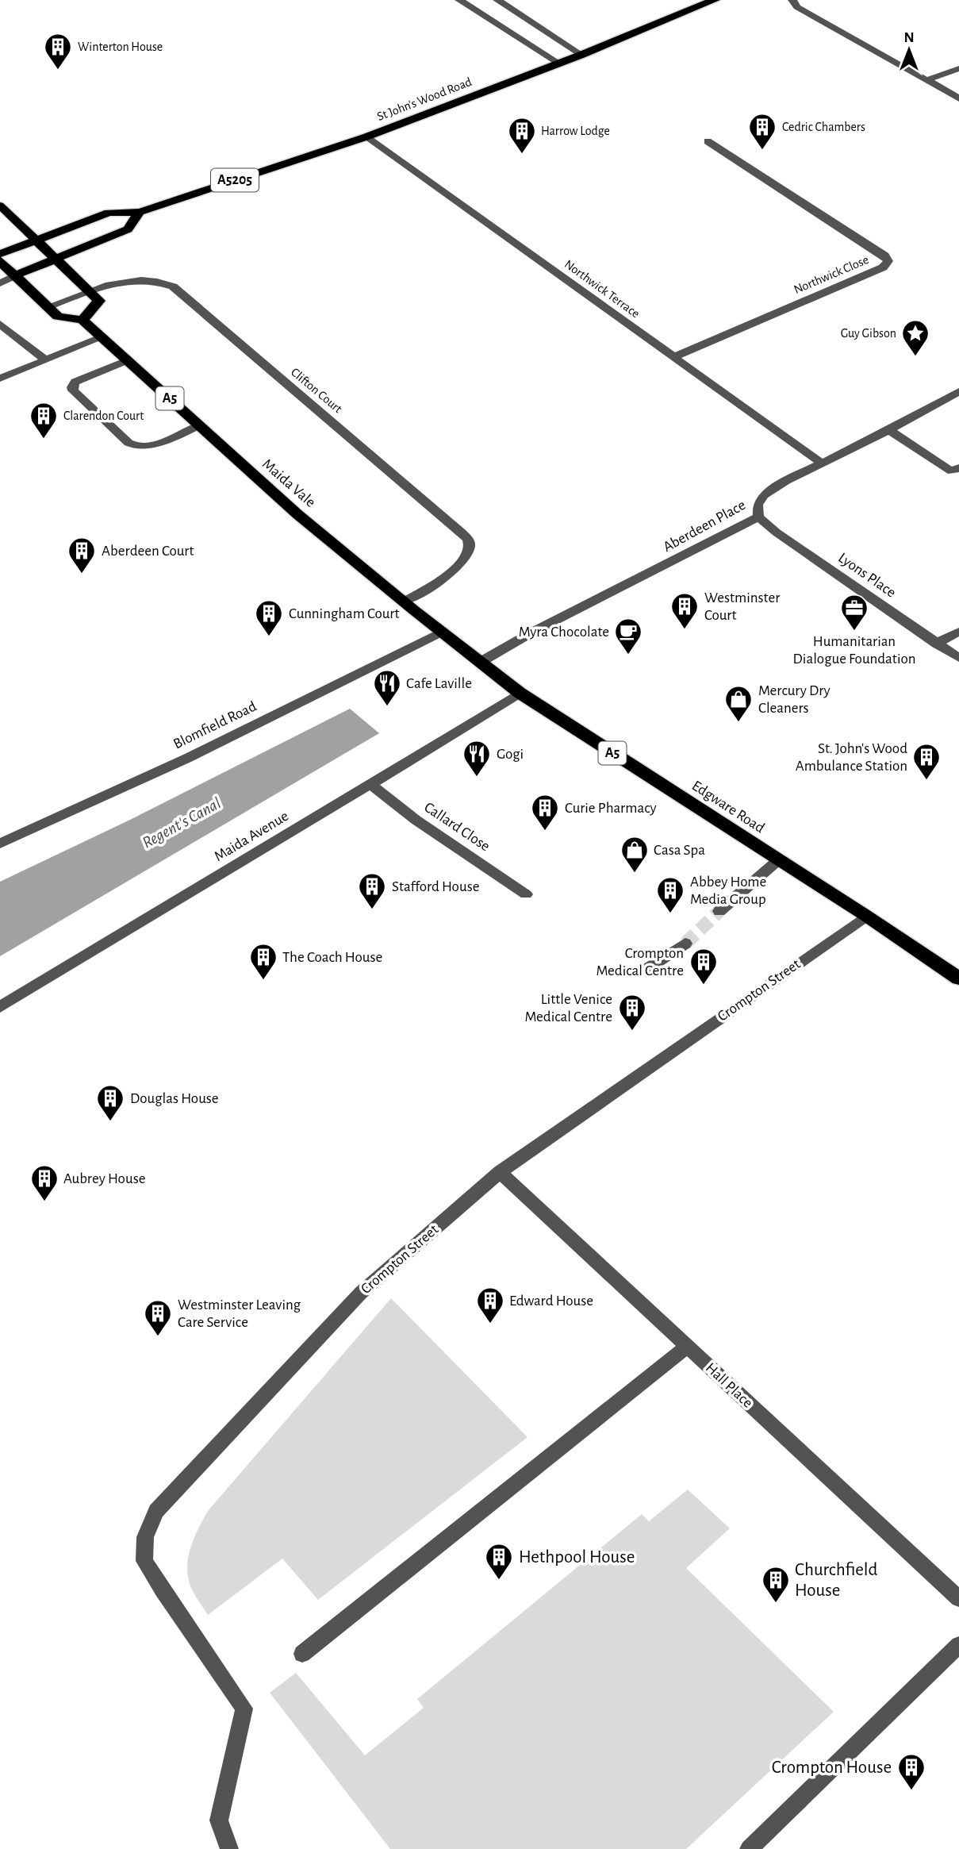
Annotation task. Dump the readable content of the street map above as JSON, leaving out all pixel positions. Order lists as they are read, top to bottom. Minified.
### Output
{"streets":{"highway":["St John's Wood Road","A5205","A5","Maida Vale","Edgware Road"],"street":["Northwick Close","Northwick Terrace","Clifton Court","Aberdeen Place","Lyons Place","Blomfield Road","Callard Close","Maida Avenue","Crompton Street","Hall Place"]},"crossings":[["St John's Wood Road","Northwick Terrace"],["Northwick Close","Northwick Terrace"],["Northwick Terrace","Aberdeen Place"],["Clifton Court","Maida Vale"],["Maida Vale","Aberdeen Place"],["Maida Vale","Blomfield Road"],["Maida Vale","Edgware Road"],["Aberdeen Place","Lyons Place"],["Aberdeen Place","Edgware Road"],["Edgware Road","Maida Avenue"],["Edgware Road","Crompton Street"],["Callard Close","Maida Avenue"],["Crompton Street","Hall Place"]],"water":["Regent's Canal"],"places":{"building":["Winterton House","Cedric Chambers","Harrow Lodge","Clarendon Court","Aberdeen Court","Westminster Court","Cunningham Court","St. John's Wood Ambulance Station","Curie Pharmacy","Stafford House","Abbey Home Media Group","The Coach House","Crompton Medical Centre","Little Venice Medical Centre","Douglas House","Aubrey House","Edward House","Westminster Leaving Care Service","Hethpool House","Churchfield House","Crompton House"],"place":["Guy Gibson"],"office":["Humanitarian Dialogue Foundation"],"cafe":["Myra Chocolate"],"restaurant":["Cafe Laville","Gogi"],"shop":["Mercury Dry Cleaners","Casa Spa"]},"north":"top"}
